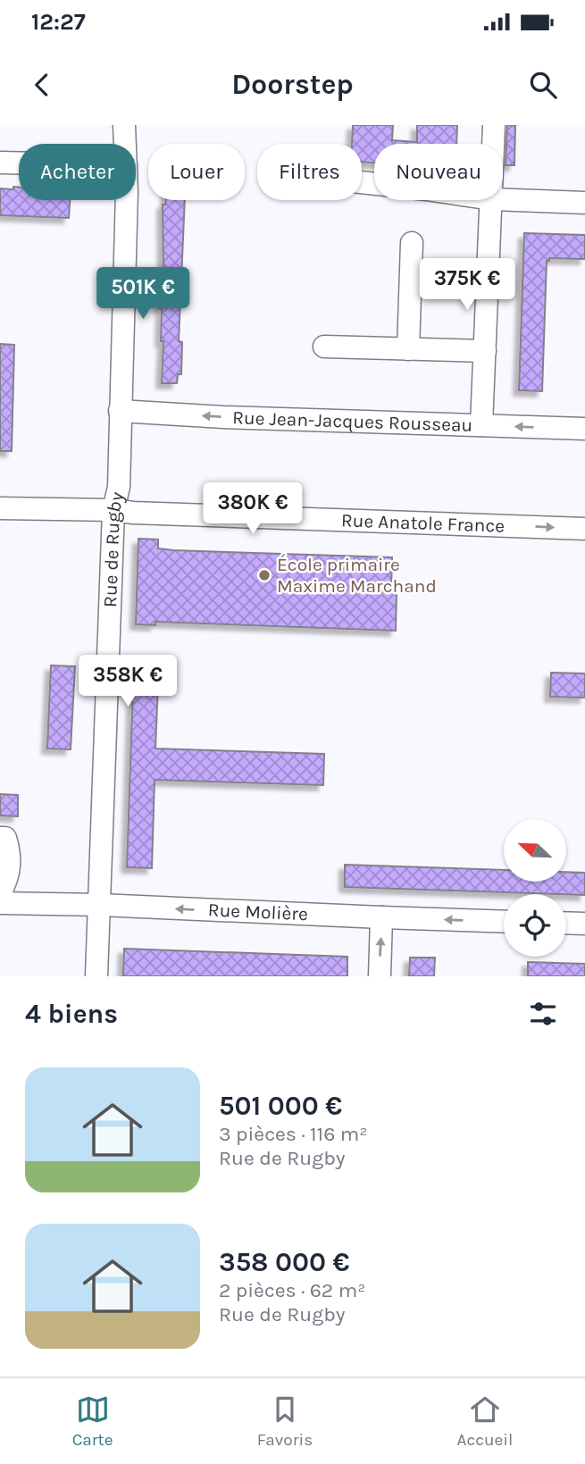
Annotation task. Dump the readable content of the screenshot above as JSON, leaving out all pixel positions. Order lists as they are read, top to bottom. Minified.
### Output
{"streets":{"street":["Rue Jean-Jacques Rousseau","Rue Anatole France","Rue de Rugby","Rue Molière"]},"crossings":[["Rue Jean-Jacques Rousseau","Rue de Rugby"],["Rue Anatole France","Rue de Rugby"],["Rue de Rugby","Rue Molière"]],"one_way":["Rue Molière"],"places":["École primaire Maxime Marchand"],"north":"top left","page":{"status":"12:27","header":"Doorstep","chip":["Acheter","Louer","Filtres","Nouveau"],"price":["375K €","501K €","380K €","358K €"],"heading":"4 biens","list":[{"name":"501 000 €","note":"3 pièces · 116 m² · Rue de Rugby"},{"name":"358 000 €","note":"2 pièces · 62 m² · Rue de Rugby"}],"tabs":["Carte","Favoris","Accueil"]}}
